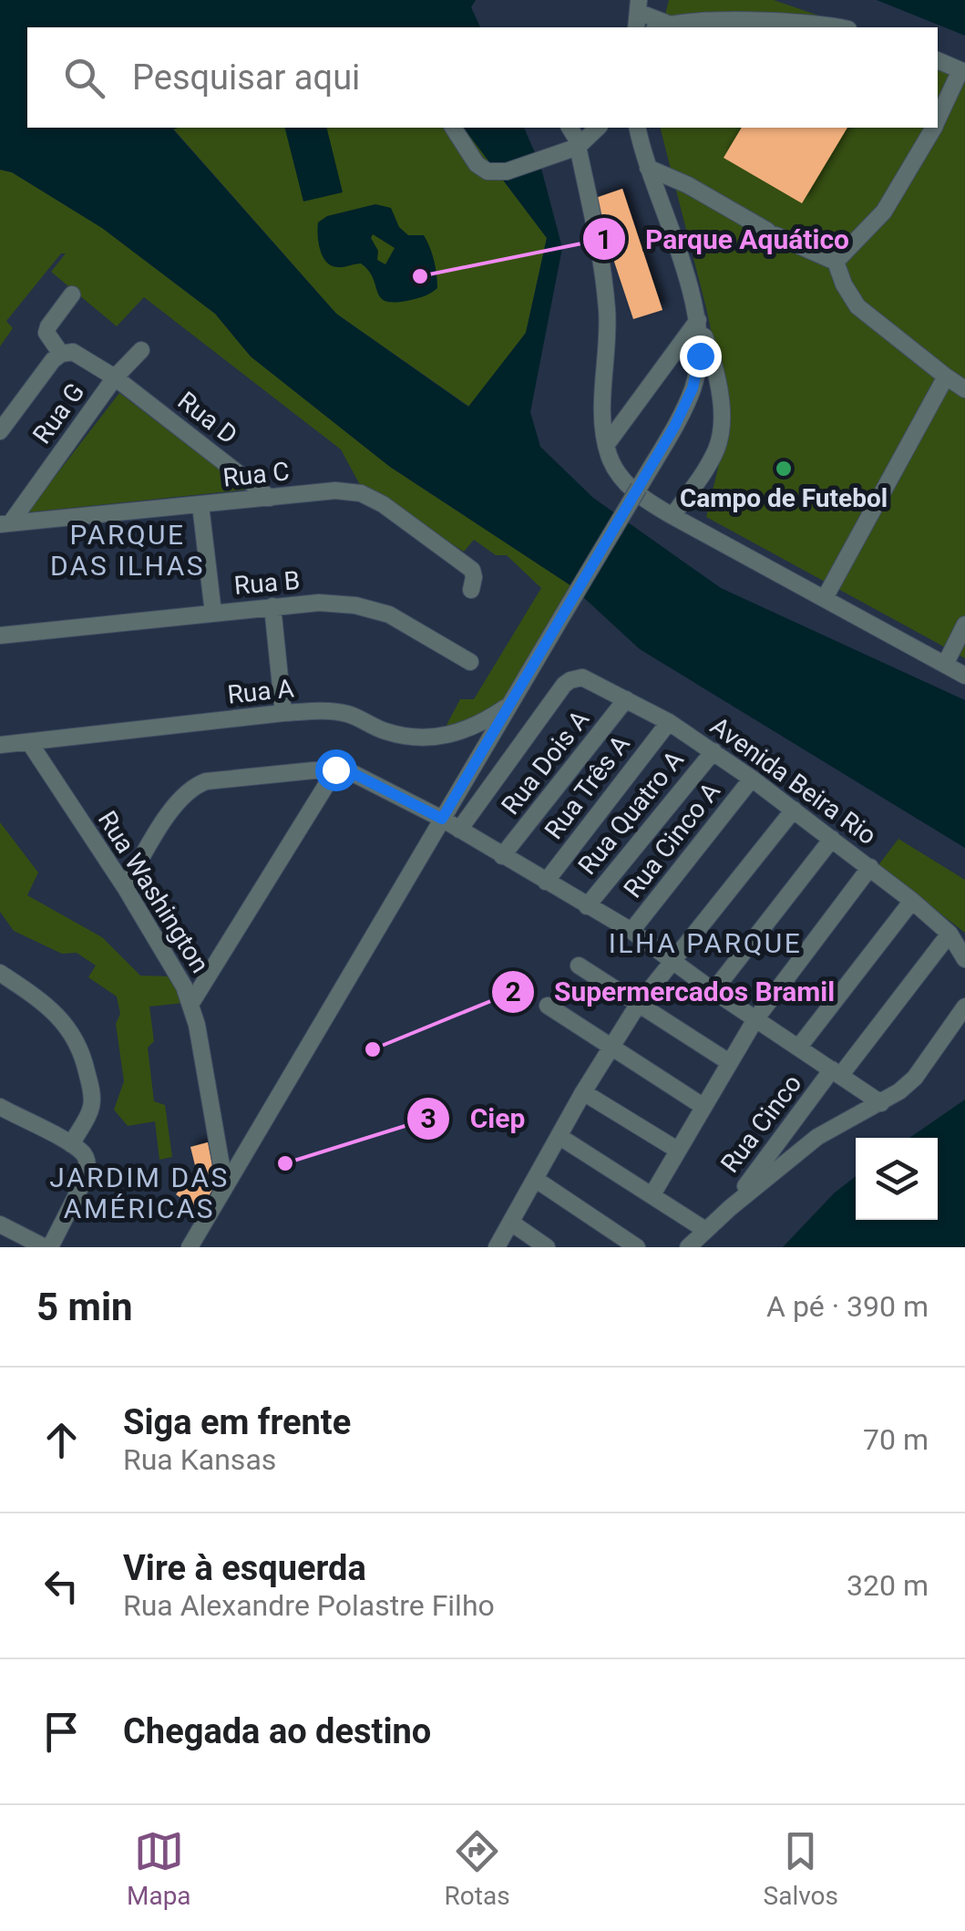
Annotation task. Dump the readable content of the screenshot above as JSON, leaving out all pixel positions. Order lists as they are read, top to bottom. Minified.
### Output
{"streets":{"street":["Rua G","Rua D","Rua C","Rua B","Rua A","Rua Dois A","Avenida Beira Rio","Rua Três A","Rua Quatro A","Rua Cinco A","Rua Washington","Rua Cinco"]},"crossings":[["Rua G","Rua D"],["Rua G","Rua C"],["Rua D","Rua C"],["Rua A","Rua Washington"],["Rua Dois A","Avenida Beira Rio"],["Avenida Beira Rio","Rua Três A"],["Avenida Beira Rio","Rua Quatro A"],["Avenida Beira Rio","Rua Cinco A"],["Avenida Beira Rio","Rua Cinco"]],"districts":["PARQUE DAS ILHAS","ILHA PARQUE","JARDIM DAS AMÉRICAS"],"places":["Parque Aquático","Campo de Futebol","Supermercados Bramil","Ciep"],"page":{"search":"Pesquisar aqui","heading":["5 min","A pé · 390 m"],"list":[["Siga em frente","Rua Kansas","70 m"],["Vire à esquerda","Rua Alexandre Polastre Filho","320 m"],"Chegada ao destino"],"nav":["Mapa","Rotas","Salvos"]}}
